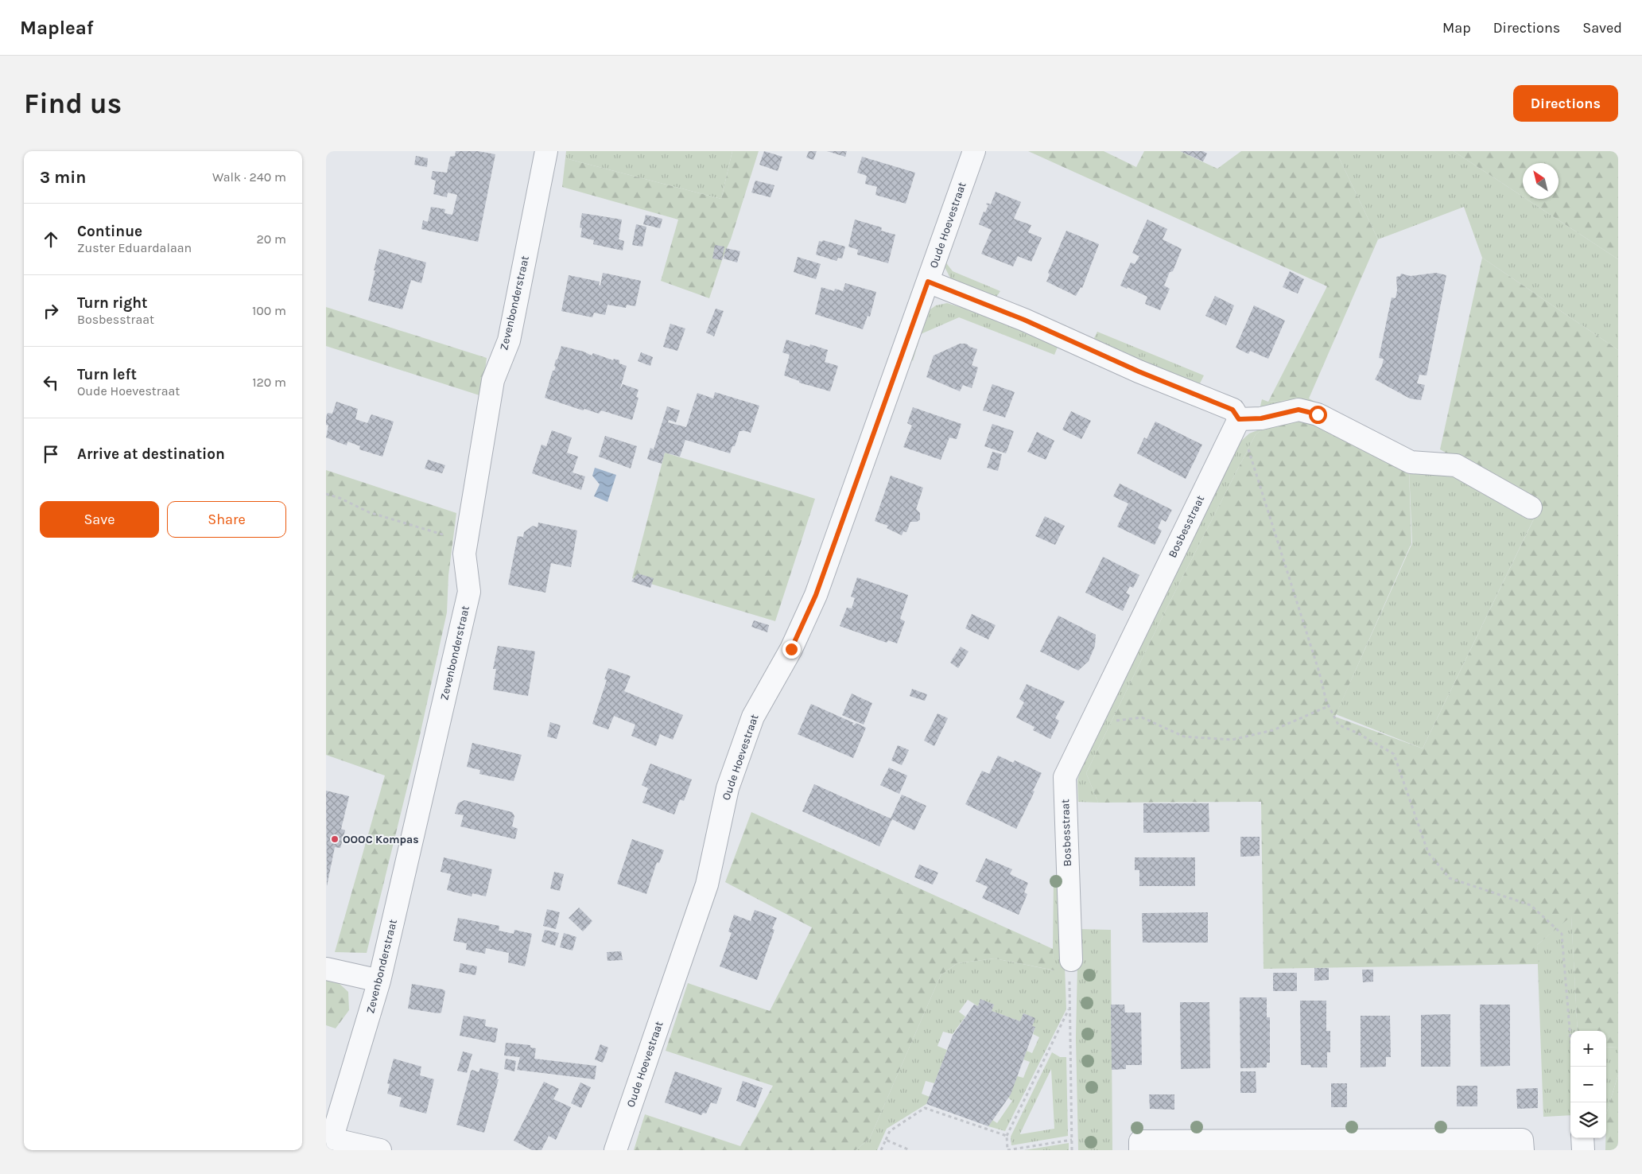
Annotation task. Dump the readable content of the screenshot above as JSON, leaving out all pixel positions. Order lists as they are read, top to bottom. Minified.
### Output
{"streets":{"street":["Oude Hoevestraat","Zevenbonderstraat","Bosbesstraat"]},"places":["OOOC Kompas"],"north":"top left","page":{"header":"Mapleaf","nav":["Map","Directions","Saved"],"buttons":["Directions",["Save","Share"]],"title":"Find us","heading":["3 min","Walk · 240 m"],"list":[["Continue","Zuster Eduardalaan","20 m"],["Turn right","Bosbesstraat","100 m"],["Turn left","Oude Hoevestraat","120 m"],"Arrive at destination"],"map_buttons":["+","−"]}}
